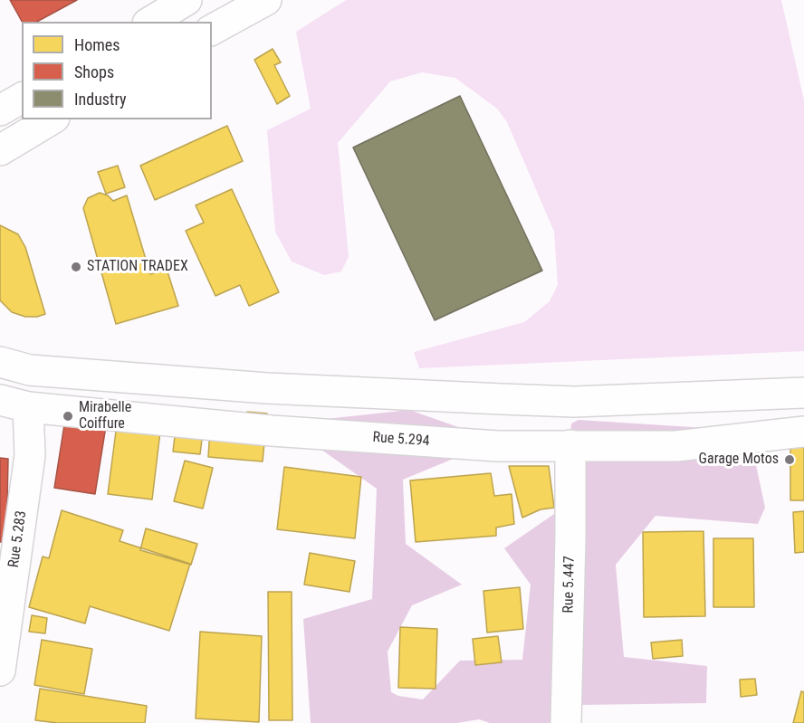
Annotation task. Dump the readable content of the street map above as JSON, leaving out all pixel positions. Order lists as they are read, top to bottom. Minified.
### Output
{"streets":{"main road":["Rue 5.294","Rue 5.283","Rue 5.447"]},"crossings":[["Rue 5.294","Rue 5.283"],["Rue 5.294","Rue 5.447"]],"places":["STATION TRADEX","Mirabelle Coiffure","Garage Motos"],"legend":["Homes","Shops","Industry"]}
